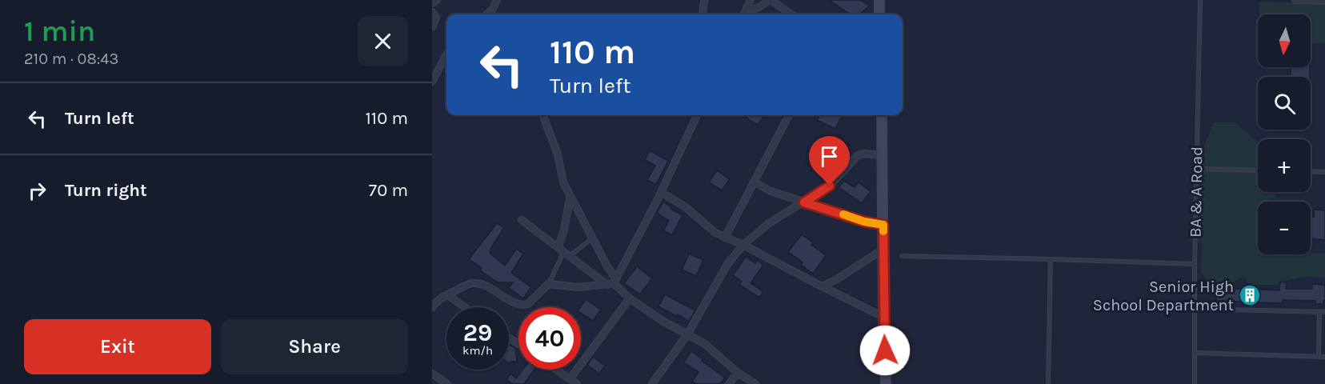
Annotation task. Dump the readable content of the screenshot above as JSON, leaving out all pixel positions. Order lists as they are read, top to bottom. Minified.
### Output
{"streets":{"lane":["BA & A Road"]},"places":{"building":["Senior High School Department"]},"north":"bottom","page":{"heading":["1 min","210 m · 08:43"],"map_buttons":["+","−"],"turn":["110 m","Turn left"],"list":[{"name":"Turn left","value":"110 m"},{"name":"Turn right","value":"70 m"}],"speed":"29 km/h","limit":"40","buttons":["Exit","Share"]}}
